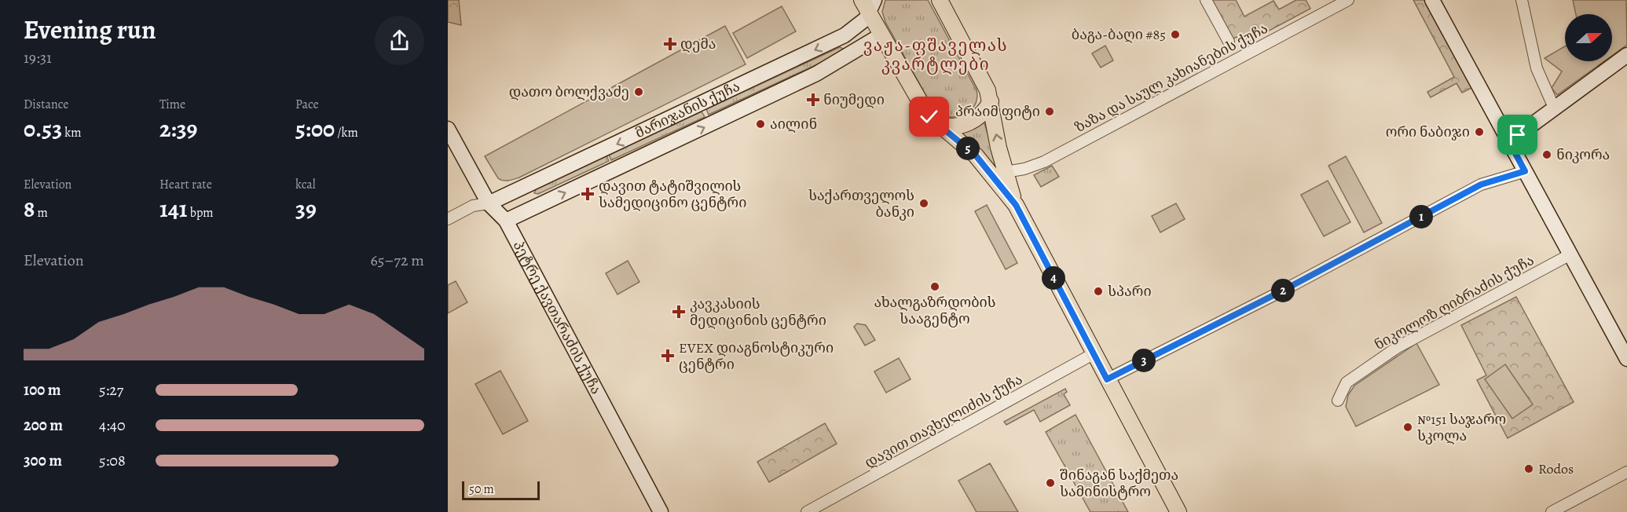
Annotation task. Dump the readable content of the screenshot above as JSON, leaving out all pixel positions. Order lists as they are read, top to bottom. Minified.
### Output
{"streets":{"street":["ზაზა და საულ კახიანების ქუჩა","მარიჯანის ქუჩა","ნიკოლოზ ღიბრაძის ქუჩა","პეტრე ქავთარაძის ქუჩა","დავით თავხელიძის ქუჩა"]},"crossings":[["მარიჯანის ქუჩა","პეტრე ქავთარაძის ქუჩა"]],"districts":["ვაჟა-ფშაველას კვარტლები"],"places":{"other":["ბაგა-ბაღი #85","დათო ბოლქვაძე","პრაიმ ფიტი","აილინ","ორი ნაბიჯი","ნიკორა","საქართველოს ბანკი","ახალგაზრდობის სააგენტო","სპარი","№151 საჯარო სკოლა","Rodos","შინაგან საქმეთა სამინისტრო"],"health":["დემა","ნიუმედი","დავით ტატიშვილის სამედიცინო ცენტრი","კავკასიის მედიცინის ცენტრი","EVEX დიაგნოსტიკური ცენტრი"]},"scale_bar":"50 m","north":"right","page":{"heading":["Evening run","19:31"],"stats":[["Distance","0.53 km"],["Time","2:39"],["Pace","5:00 /km"],["Elevation","8 m"],["Heart rate","141 bpm"],["kcal","39"]],"pins":["5","1","4","2","3"],"chart":["Elevation","65–72 m"],"list":[{"name":"100 m","note":"5:27"},{"name":"200 m","note":"4:40"},{"name":"300 m","note":"5:08"}],"scale":"50 m"}}
